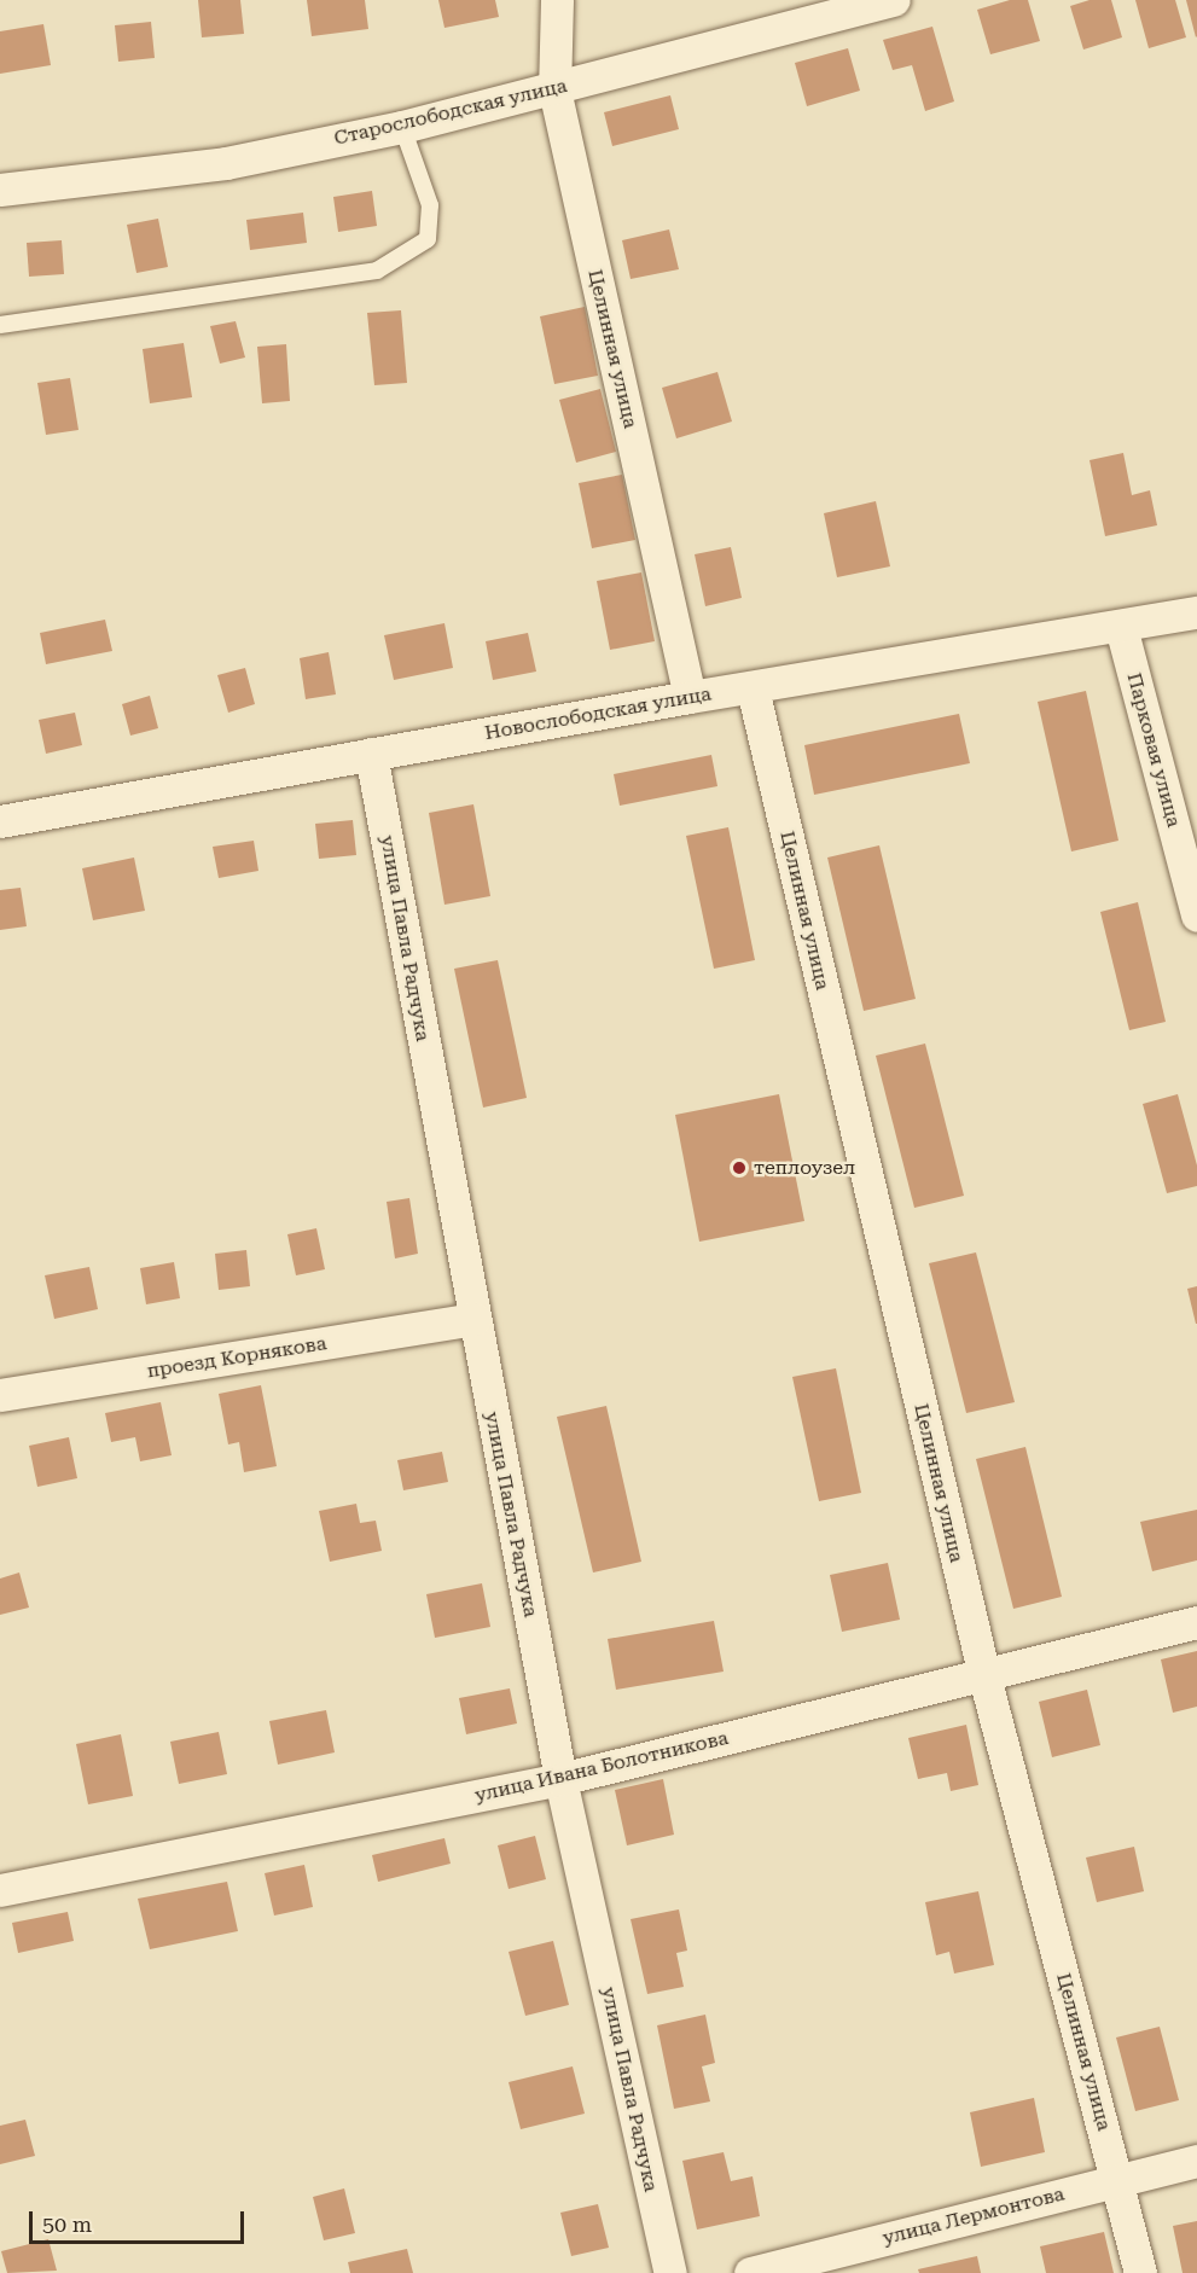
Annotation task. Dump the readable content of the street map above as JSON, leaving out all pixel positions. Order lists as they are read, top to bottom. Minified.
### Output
{"streets":{"street":["Старослободская улица","Целинная улица","Новослободская улица","Парковая улица","улица Павла Радчука","проезд Корнякова","улица Ивана Болотникова","улица Лермонтова"]},"crossings":[["Старослободская улица","Целинная улица"],["Целинная улица","Новослободская улица"],["Целинная улица","улица Ивана Болотникова"],["Целинная улица","улица Лермонтова"],["Новослободская улица","Парковая улица"],["Новослободская улица","улица Павла Радчука"],["улица Павла Радчука","проезд Корнякова"],["улица Павла Радчука","улица Ивана Болотникова"]],"places":["теплоузел"],"scale_bar":"50 m"}
